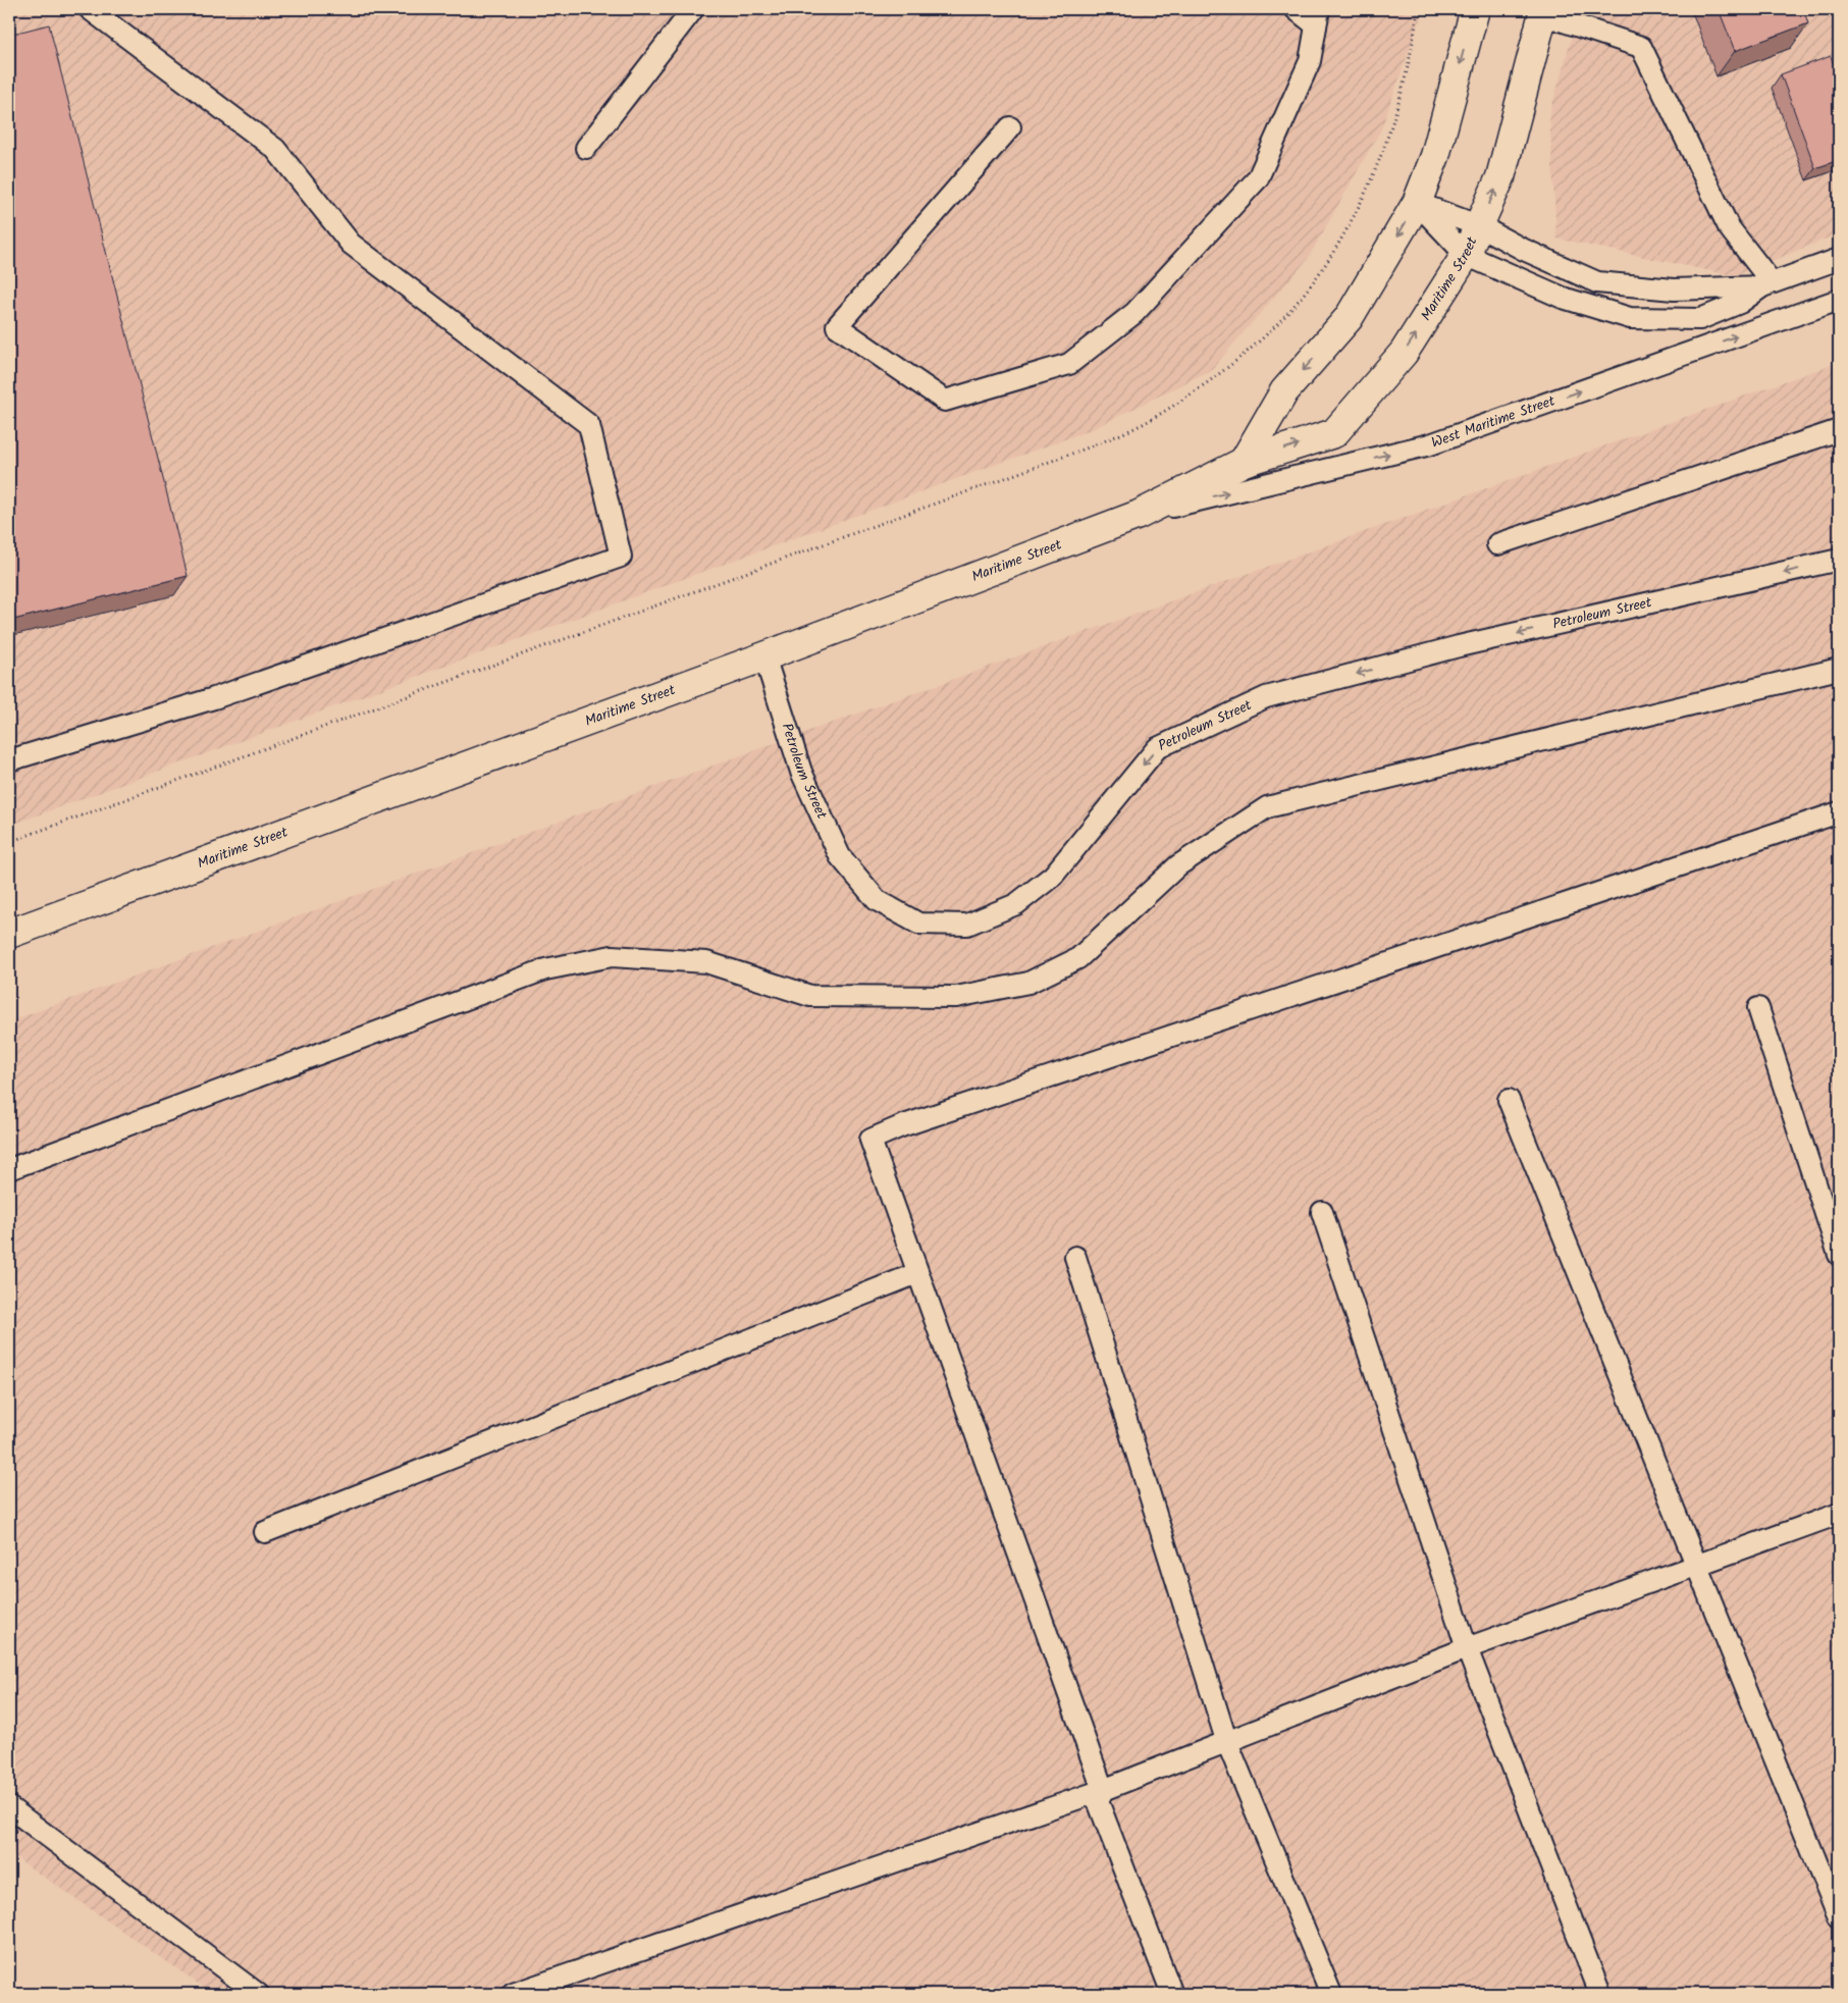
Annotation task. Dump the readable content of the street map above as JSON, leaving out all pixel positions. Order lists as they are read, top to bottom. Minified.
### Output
{"streets":{"main road":["Maritime Street"],"lane":["West Maritime Street","Petroleum Street"]},"crossings":[["Maritime Street","West Maritime Street"],["Maritime Street","Petroleum Street"]]}
